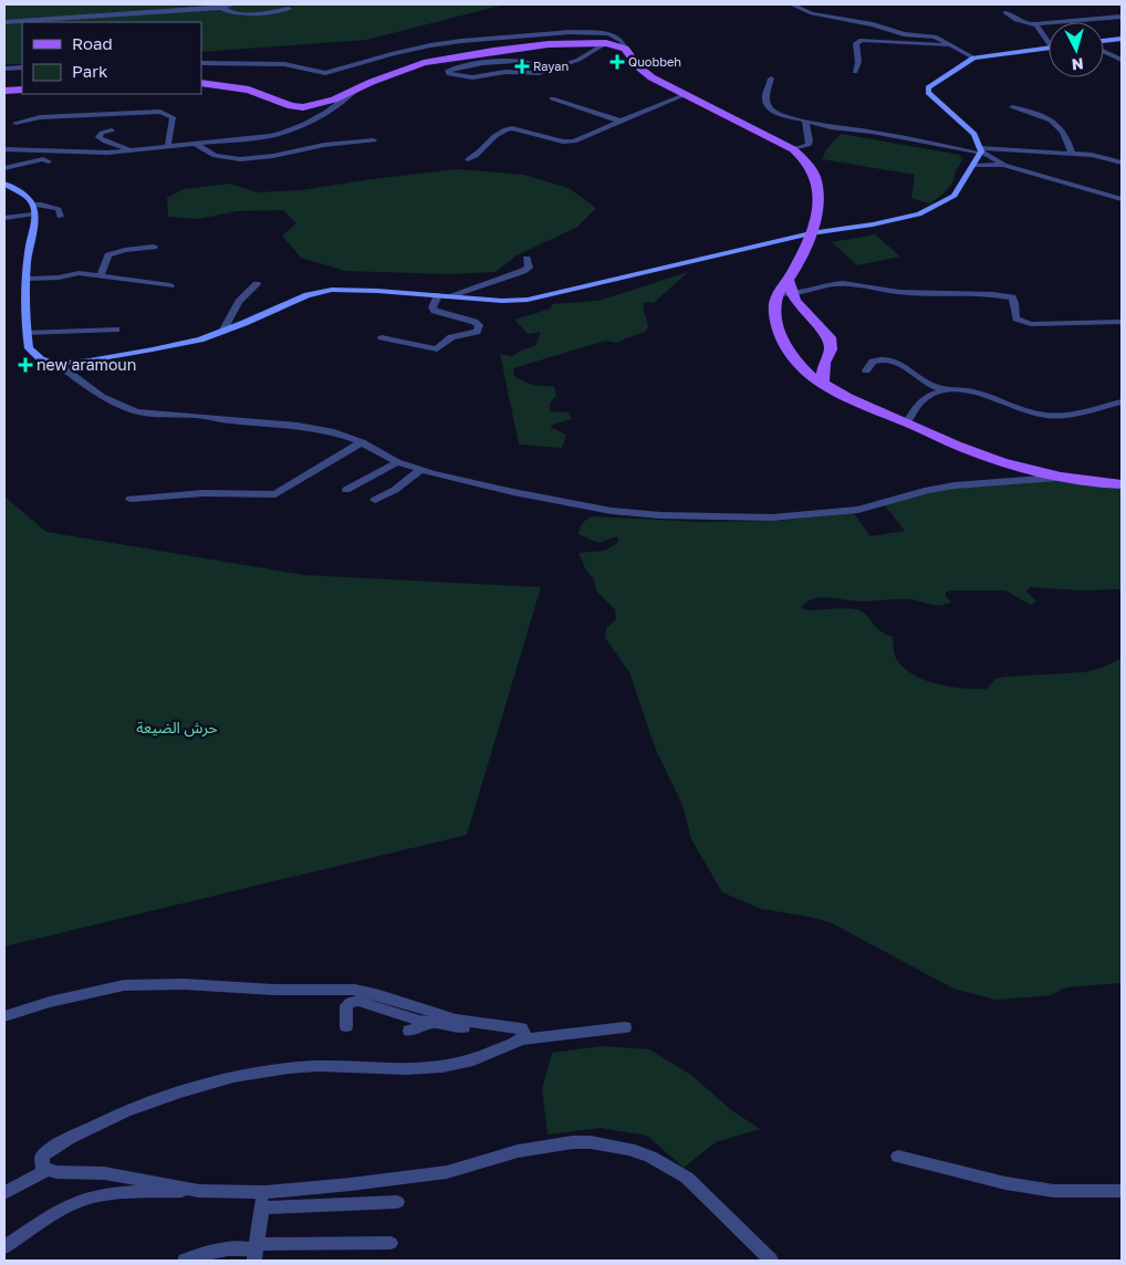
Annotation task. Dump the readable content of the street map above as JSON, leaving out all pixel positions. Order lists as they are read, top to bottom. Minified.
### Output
{"parks":["حرش الضيعة"],"places":{"health":["Quobbeh","Rayan","new aramoun"]},"legend":["Road","Park"],"north":"bottom"}
